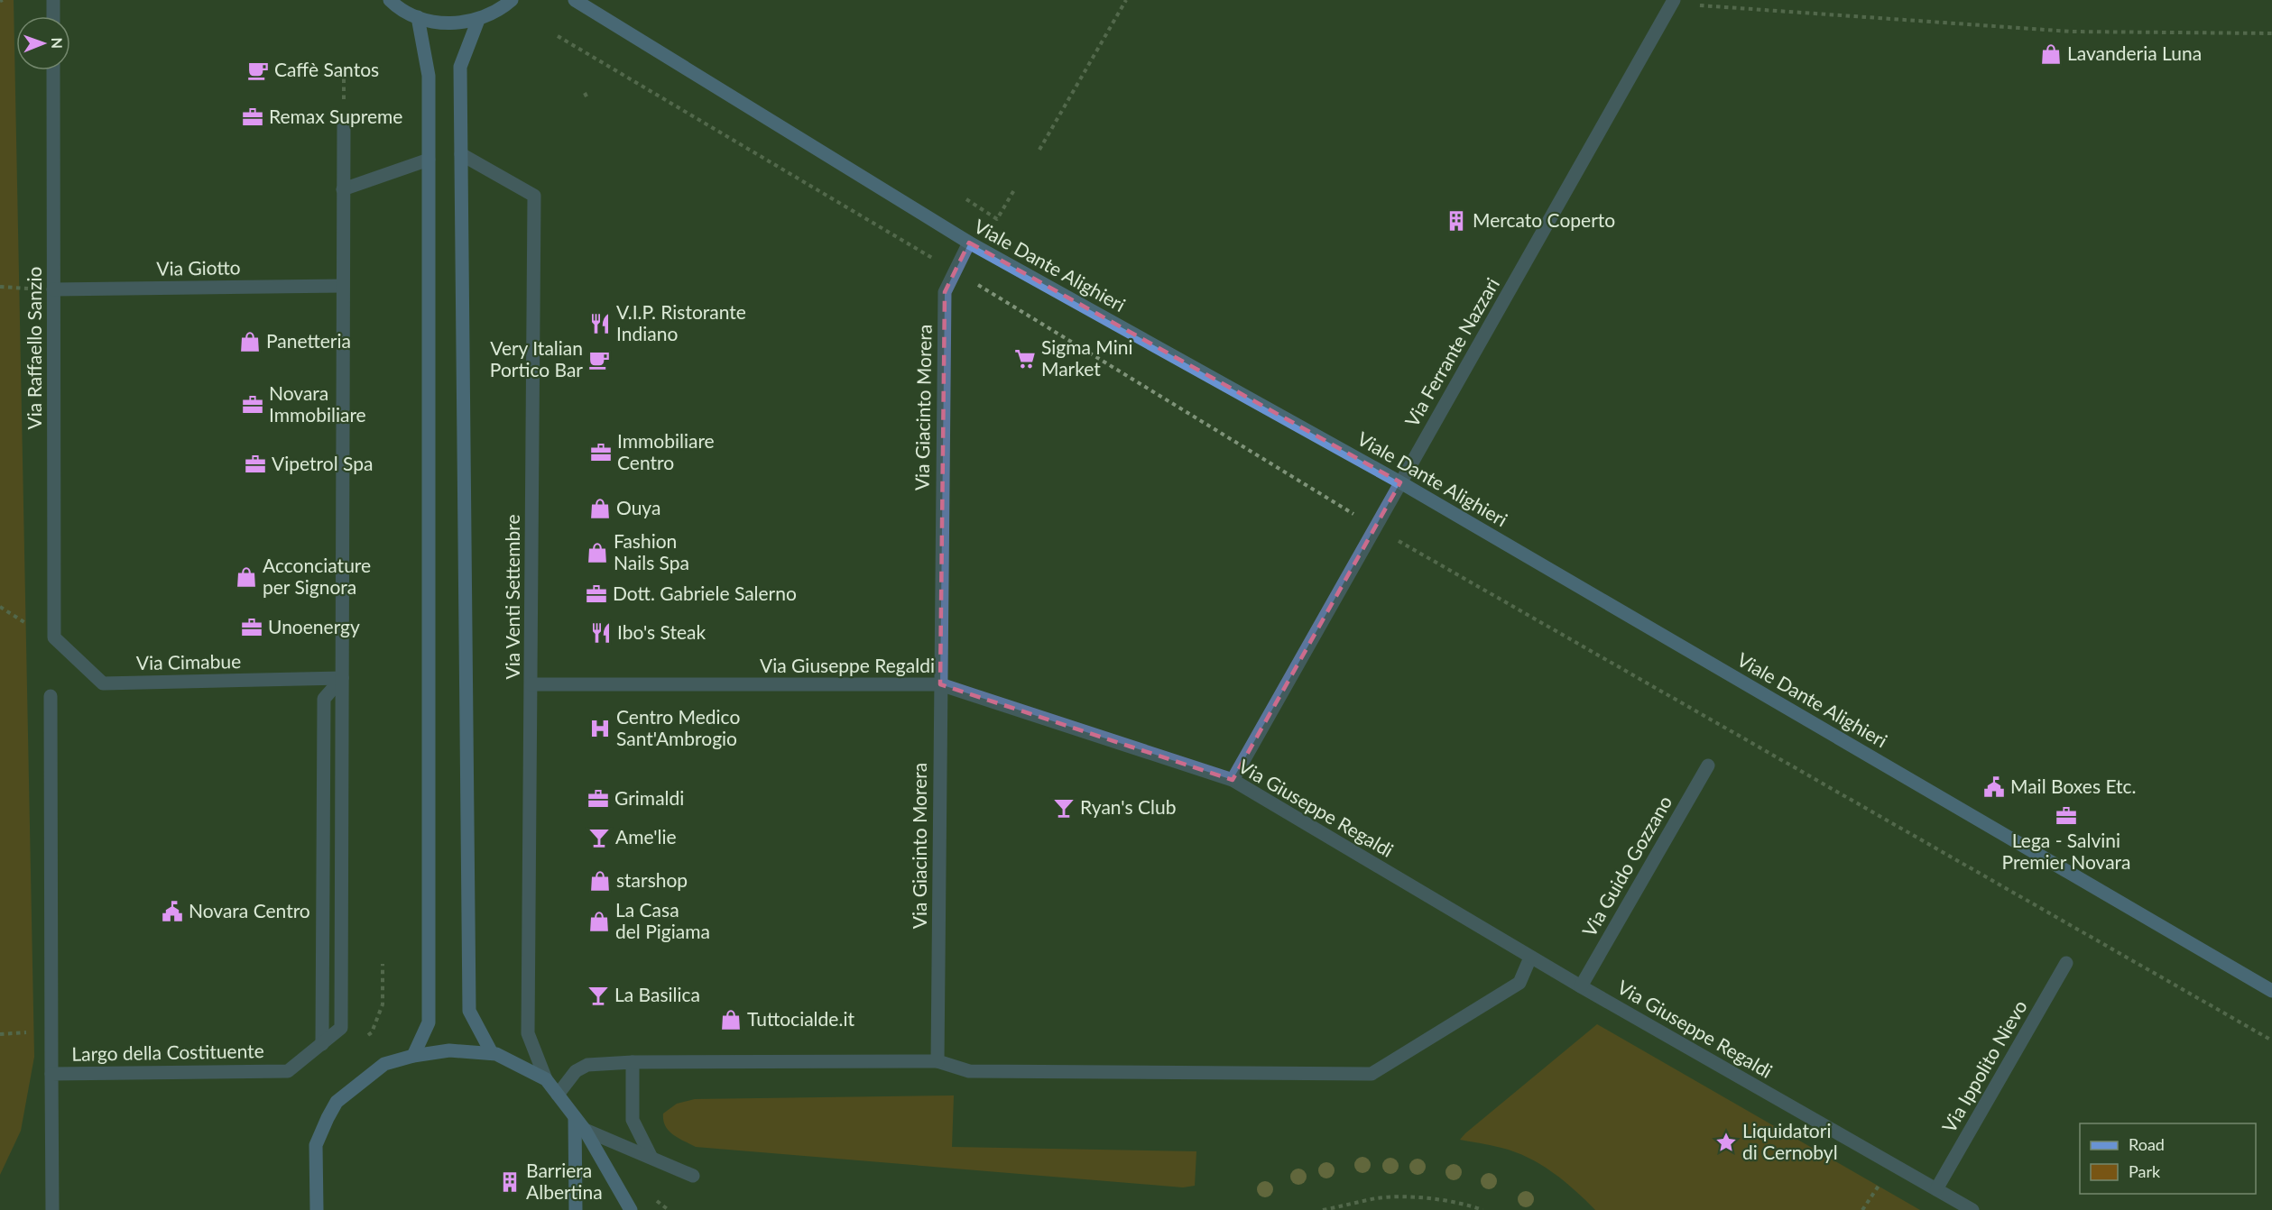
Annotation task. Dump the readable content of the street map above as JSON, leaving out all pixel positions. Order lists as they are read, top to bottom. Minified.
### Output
{"streets":{"street":["Viale Dante Alighieri","Via Giotto","Via Raffaello Sanzio","Via Ferrante Nazzari","Via Giacinto Morera","Via Venti Settembre","Via Cimabue","Via Giuseppe Regaldi","Via Guido Gozzano","Largo della Costituente","Via Ippolito Nievo"]},"crossings":[["Viale Dante Alighieri","Via Ferrante Nazzari"],["Viale Dante Alighieri","Via Giacinto Morera"],["Via Giotto","Via Raffaello Sanzio"],["Via Raffaello Sanzio","Via Cimabue"],["Via Ferrante Nazzari","Via Giuseppe Regaldi"],["Via Giacinto Morera","Via Giuseppe Regaldi"],["Via Venti Settembre","Via Giuseppe Regaldi"],["Via Cimabue","Largo della Costituente"],["Via Giuseppe Regaldi","Via Guido Gozzano"],["Via Giuseppe Regaldi","Via Ippolito Nievo"]],"places":{"shop":["Lavanderia Luna","Panetteria","Ouya","Fashion Nails Spa","Acconciature per Signora","starshop","La Casa del Pigiama","Tuttocialde.it"],"cafe":["Caffè Santos","Very Italian Portico Bar"],"office":["Remax Supreme","Novara Immobiliare","Immobiliare Centro","Vipetrol Spa","Dott. Gabriele Salerno","Unoenergy","Grimaldi","Lega - Salvini Premier Novara"],"building":["Mercato Coperto","Barriera Albertina"],"restaurant":["V.I.P. Ristorante Indiano","Ibo's Steak"],"supermarket":["Sigma Mini Market"],"hospital":["Centro Medico Sant'Ambrogio"],"public building":["Mail Boxes Etc.","Novara Centro"],"bar":["Ryan's Club","Ame'lie","La Basilica"],"place":["Liquidatori di Cernobyl"]},"legend":["Road","Park"],"north":"right"}
